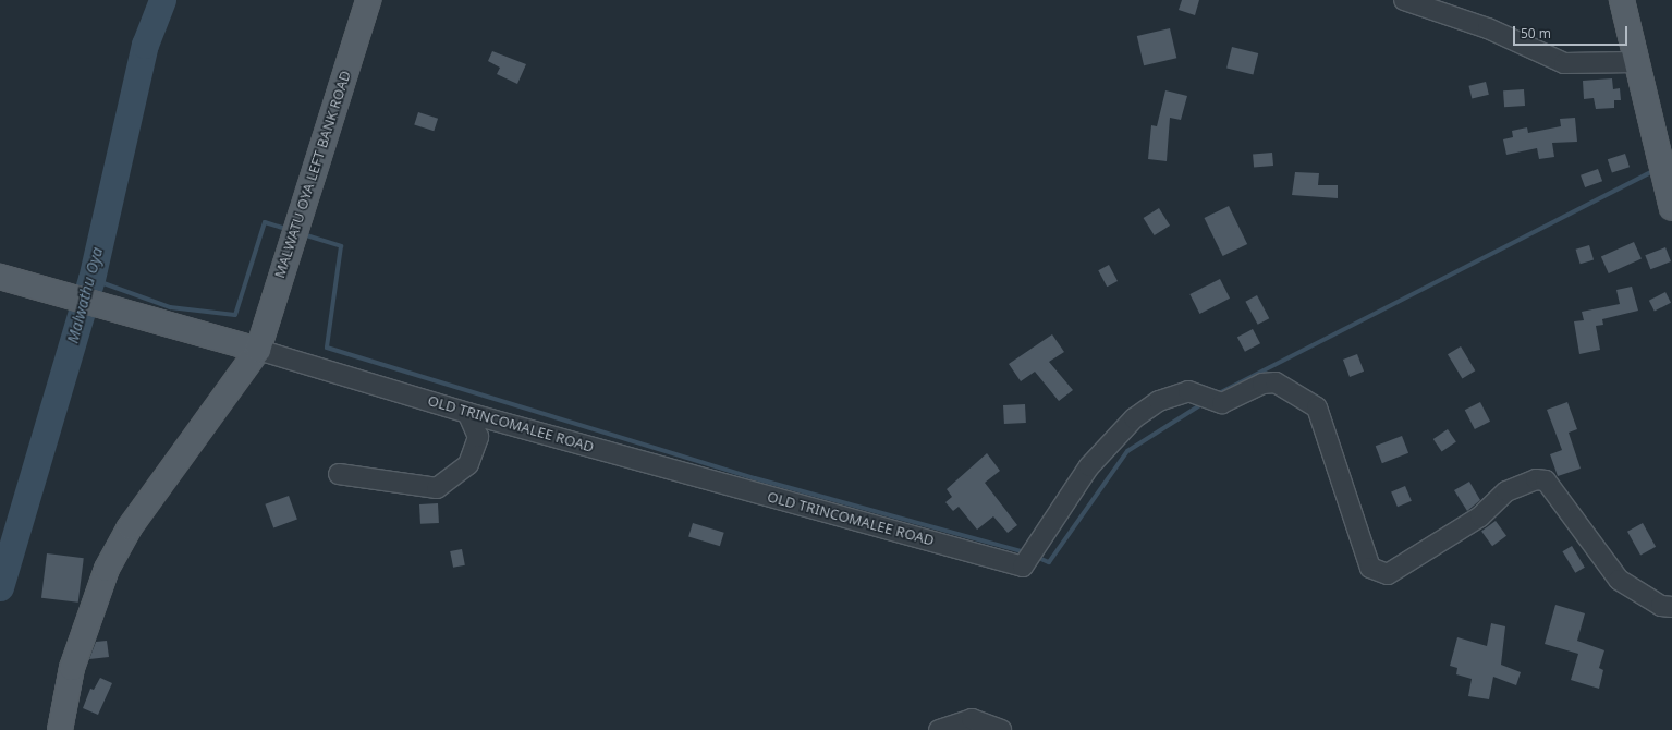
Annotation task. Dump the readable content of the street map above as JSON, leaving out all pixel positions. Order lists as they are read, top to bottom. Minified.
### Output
{"streets":{"main road":["MALWATU OYA LEFT BANK ROAD","OLD TRINCOMALEE ROAD"]},"crossings":[["MALWATU OYA LEFT BANK ROAD","OLD TRINCOMALEE ROAD"]],"water":["Malwathu Oya"],"scale_bar":"50 m"}
